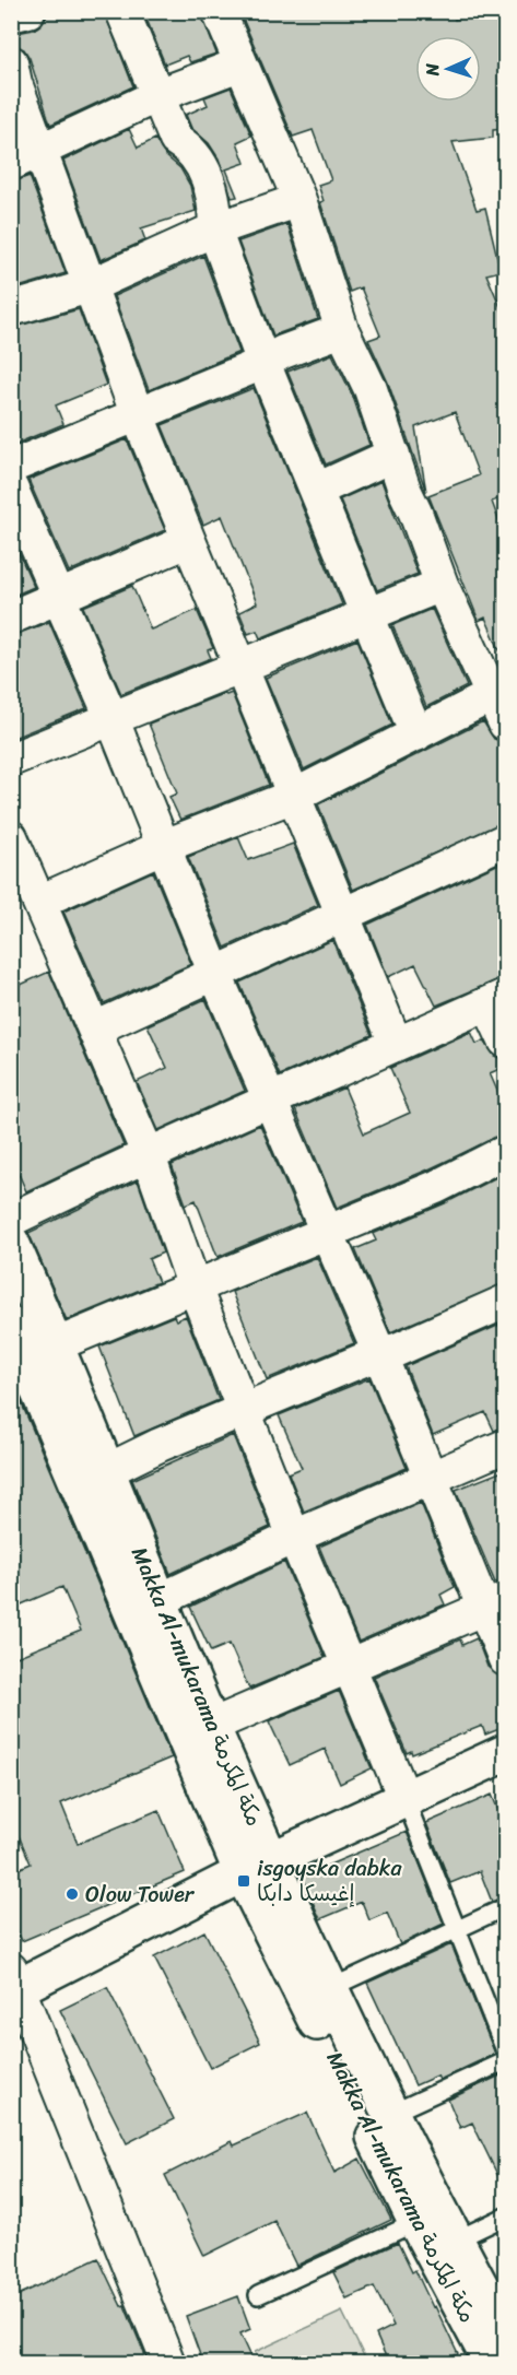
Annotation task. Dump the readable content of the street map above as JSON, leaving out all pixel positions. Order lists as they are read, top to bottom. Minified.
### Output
{"streets":{"main road":["Makka Al-mukarama مكة المكرمة"]},"places":{"transit":["isgoyska dabka إغيسكا دابكا"],"other":["Olow Tower"]},"north":"left"}
